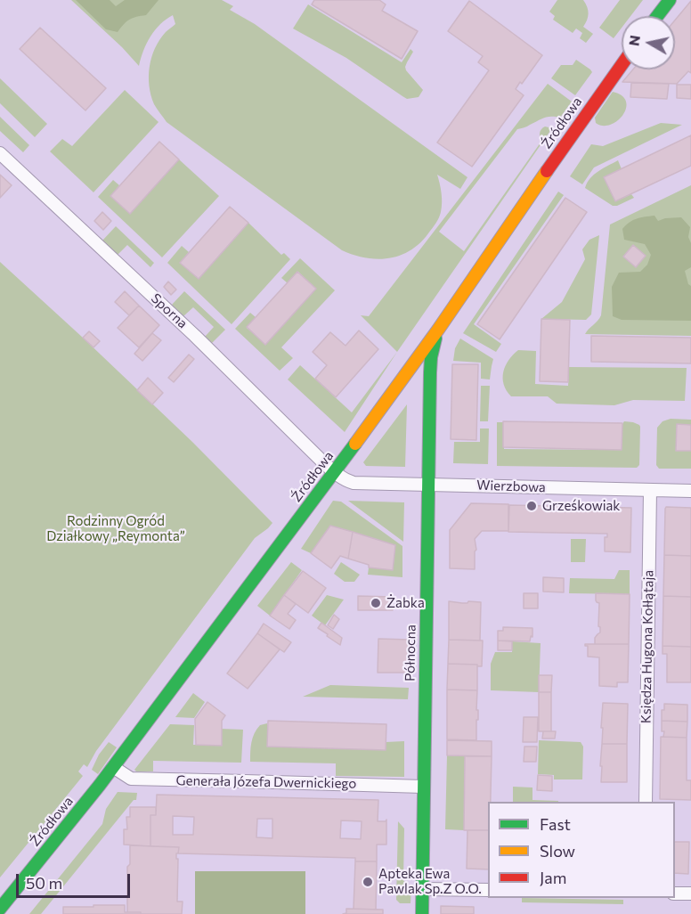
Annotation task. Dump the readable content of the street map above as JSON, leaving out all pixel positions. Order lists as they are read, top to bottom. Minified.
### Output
{"streets":{"street":["Źródłowa","Sporna","Wierzbowa","Księdza Hugona Kołłątaja","Północna","Generała Józefa Dwernickiego"]},"crossings":[["Źródłowa","Sporna"],["Źródłowa","Wierzbowa"],["Źródłowa","Północna"],["Źródłowa","Generała Józefa Dwernickiego"],["Sporna","Wierzbowa"],["Wierzbowa","Księdza Hugona Kołłątaja"],["Wierzbowa","Północna"],["Północna","Generała Józefa Dwernickiego"]],"parks":["Rodzinny Ogród Działkowy „Reymonta”"],"places":["Grześkowiak","Żabka","Apteka Ewa Pawlak Sp.Z O.O."],"legend":["Fast","Slow","Jam"],"scale_bar":"50 m","north":"left"}
